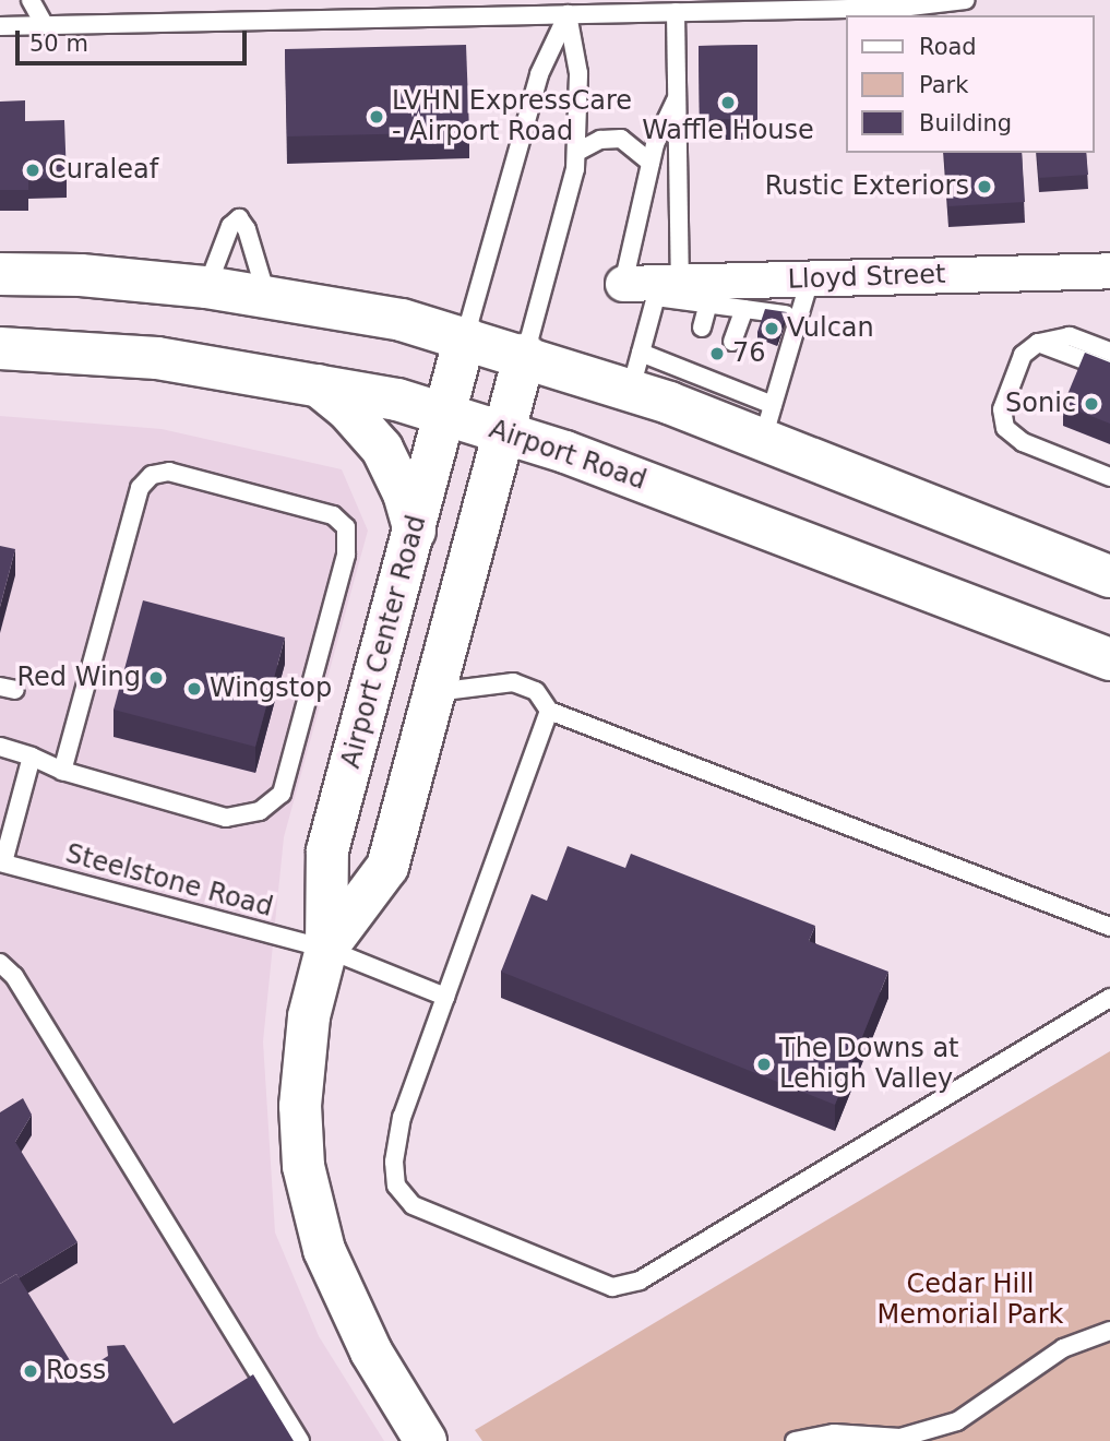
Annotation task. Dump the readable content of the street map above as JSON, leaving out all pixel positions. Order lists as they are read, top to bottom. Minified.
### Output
{"streets":{"main road":["Airport Road","Airport Center Road"],"street":["Lloyd Street"],"lane":["Steelstone Road"]},"crossings":[["Airport Road","Airport Center Road"],["Airport Center Road","Steelstone Road"]],"parks":["Cedar Hill Memorial Park"],"places":["Waffle House","LVHN ExpressCare - Airport Road","Curaleaf","Rustic Exteriors","Vulcan","76","Sonic","Red Wing","Wingstop","The Downs at Lehigh Valley","Ross"],"legend":["Road","Park","Building"],"scale_bar":"50 m"}
